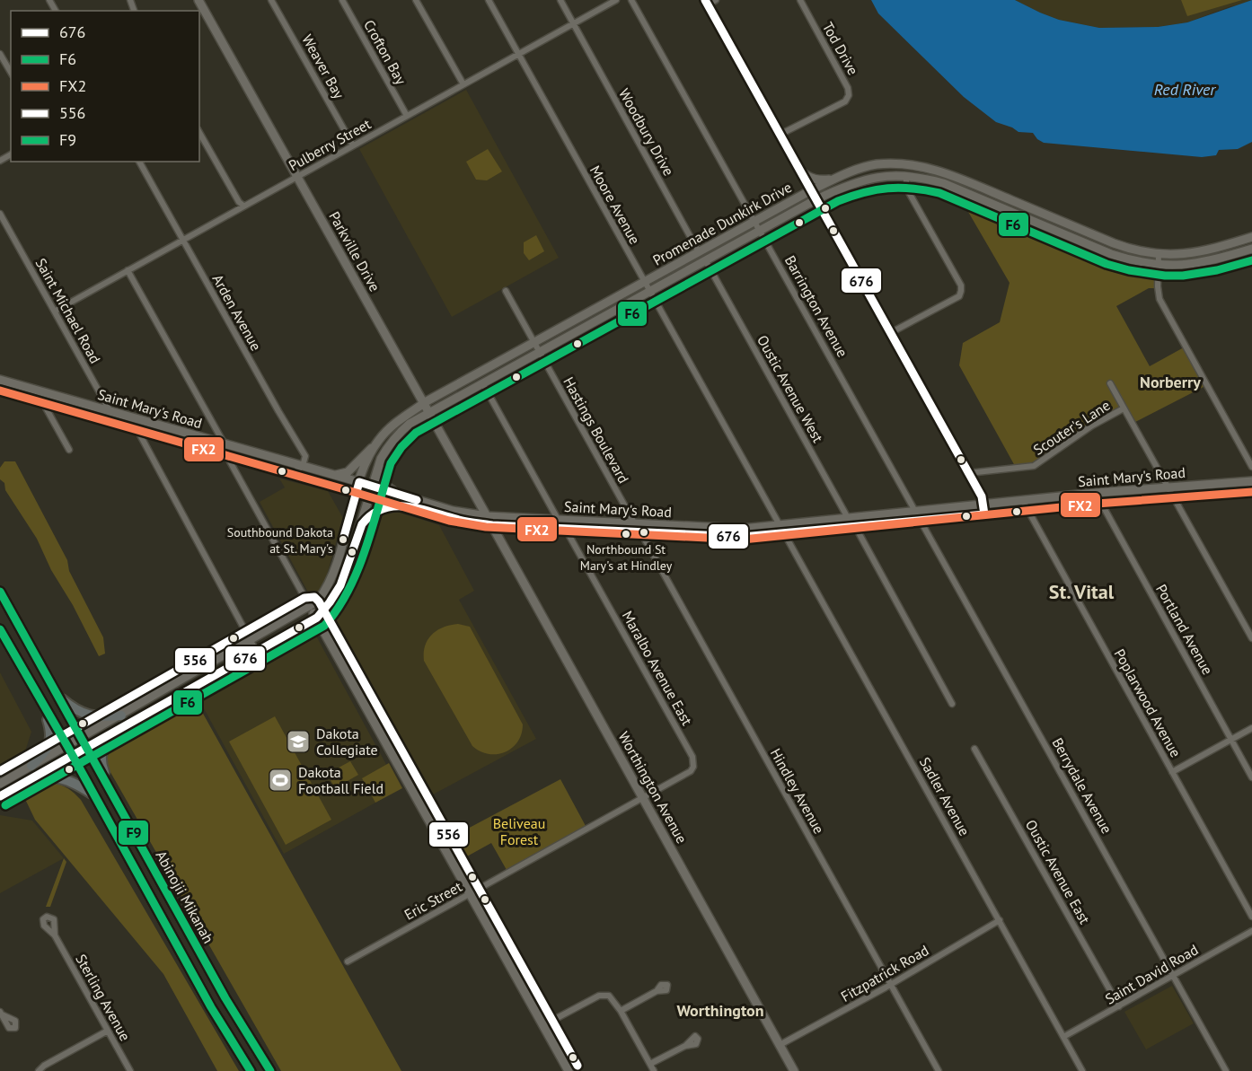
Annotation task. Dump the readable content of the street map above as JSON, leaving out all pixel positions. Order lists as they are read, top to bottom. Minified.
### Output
{"streets":{"main road":["Promenade Dunkirk Drive","Parkville Drive","Saint Mary's Road","Worthington Avenue","Abinojii Mikanah"],"street":["Tod Drive","Crofton Bay","Weaver Bay","Woodbury Drive","Pulberry Street","Moore Avenue","Barrington Avenue","Saint Michael Road","Arden Avenue","Oustic Avenue West","Scouter's Lane","Hastings Boulevard","Portland Avenue","Maralbo Avenue East","Poplarwood Avenue","Berrydale Avenue","Hindley Avenue","Sadler Avenue","Oustic Avenue East","Eric Street","Fitzpatrick Road","Saint David Road","Sterling Avenue"]},"crossings":[["Crofton Bay","Pulberry Street"],["Weaver Bay","Pulberry Street"],["Woodbury Drive","Pulberry Street"],["Woodbury Drive","Promenade Dunkirk Drive"],["Pulberry Street","Moore Avenue"],["Pulberry Street","Parkville Drive"],["Pulberry Street","Saint Michael Road"],["Pulberry Street","Arden Avenue"],["Moore Avenue","Promenade Dunkirk Drive"],["Moore Avenue","Saint Mary's Road"],["Moore Avenue","Sadler Avenue"],["Promenade Dunkirk Drive","Parkville Drive"],["Promenade Dunkirk Drive","Barrington Avenue"],["Promenade Dunkirk Drive","Oustic Avenue West"],["Promenade Dunkirk Drive","Saint Mary's Road"],["Promenade Dunkirk Drive","Hastings Boulevard"],["Promenade Dunkirk Drive","Maralbo Avenue East"],["Parkville Drive","Saint Mary's Road"],["Parkville Drive","Worthington Avenue"],["Barrington Avenue","Saint Mary's Road"],["Barrington Avenue","Berrydale Avenue"],["Saint Michael Road","Saint Mary's Road"],["Arden Avenue","Saint Mary's Road"],["Oustic Avenue West","Saint Mary's Road"],["Saint Mary's Road","Hastings Boulevard"],["Saint Mary's Road","Portland Avenue"],["Saint Mary's Road","Maralbo Avenue East"],["Saint Mary's Road","Poplarwood Avenue"],["Saint Mary's Road","Berrydale Avenue"],["Saint Mary's Road","Worthington Avenue"],["Saint Mary's Road","Hindley Avenue"],["Saint Mary's Road","Sadler Avenue"],["Hastings Boulevard","Hindley Avenue"],["Maralbo Avenue East","Worthington Avenue"],["Maralbo Avenue East","Eric Street"],["Berrydale Avenue","Saint David Road"],["Worthington Avenue","Eric Street"],["Worthington Avenue","Fitzpatrick Road"],["Hindley Avenue","Fitzpatrick Road"],["Sadler Avenue","Fitzpatrick Road"],["Sadler Avenue","Saint David Road"],["Oustic Avenue East","Saint David Road"]],"districts":["Norberry","St. Vital","Worthington"],"water":["Red River"],"parks":["Beliveau Forest"],"places":{"other":["Northbound St Mary's at Hindley","Southbound Dakota at St. Mary's"],"school or university":["Dakota Collegiate"],"sports":["Dakota Football Field"]},"lines":["transit line 676","transit line F6","transit line FX2","transit line F9","transit line 556"],"legend":["676","F6","FX2","556","F9"]}
